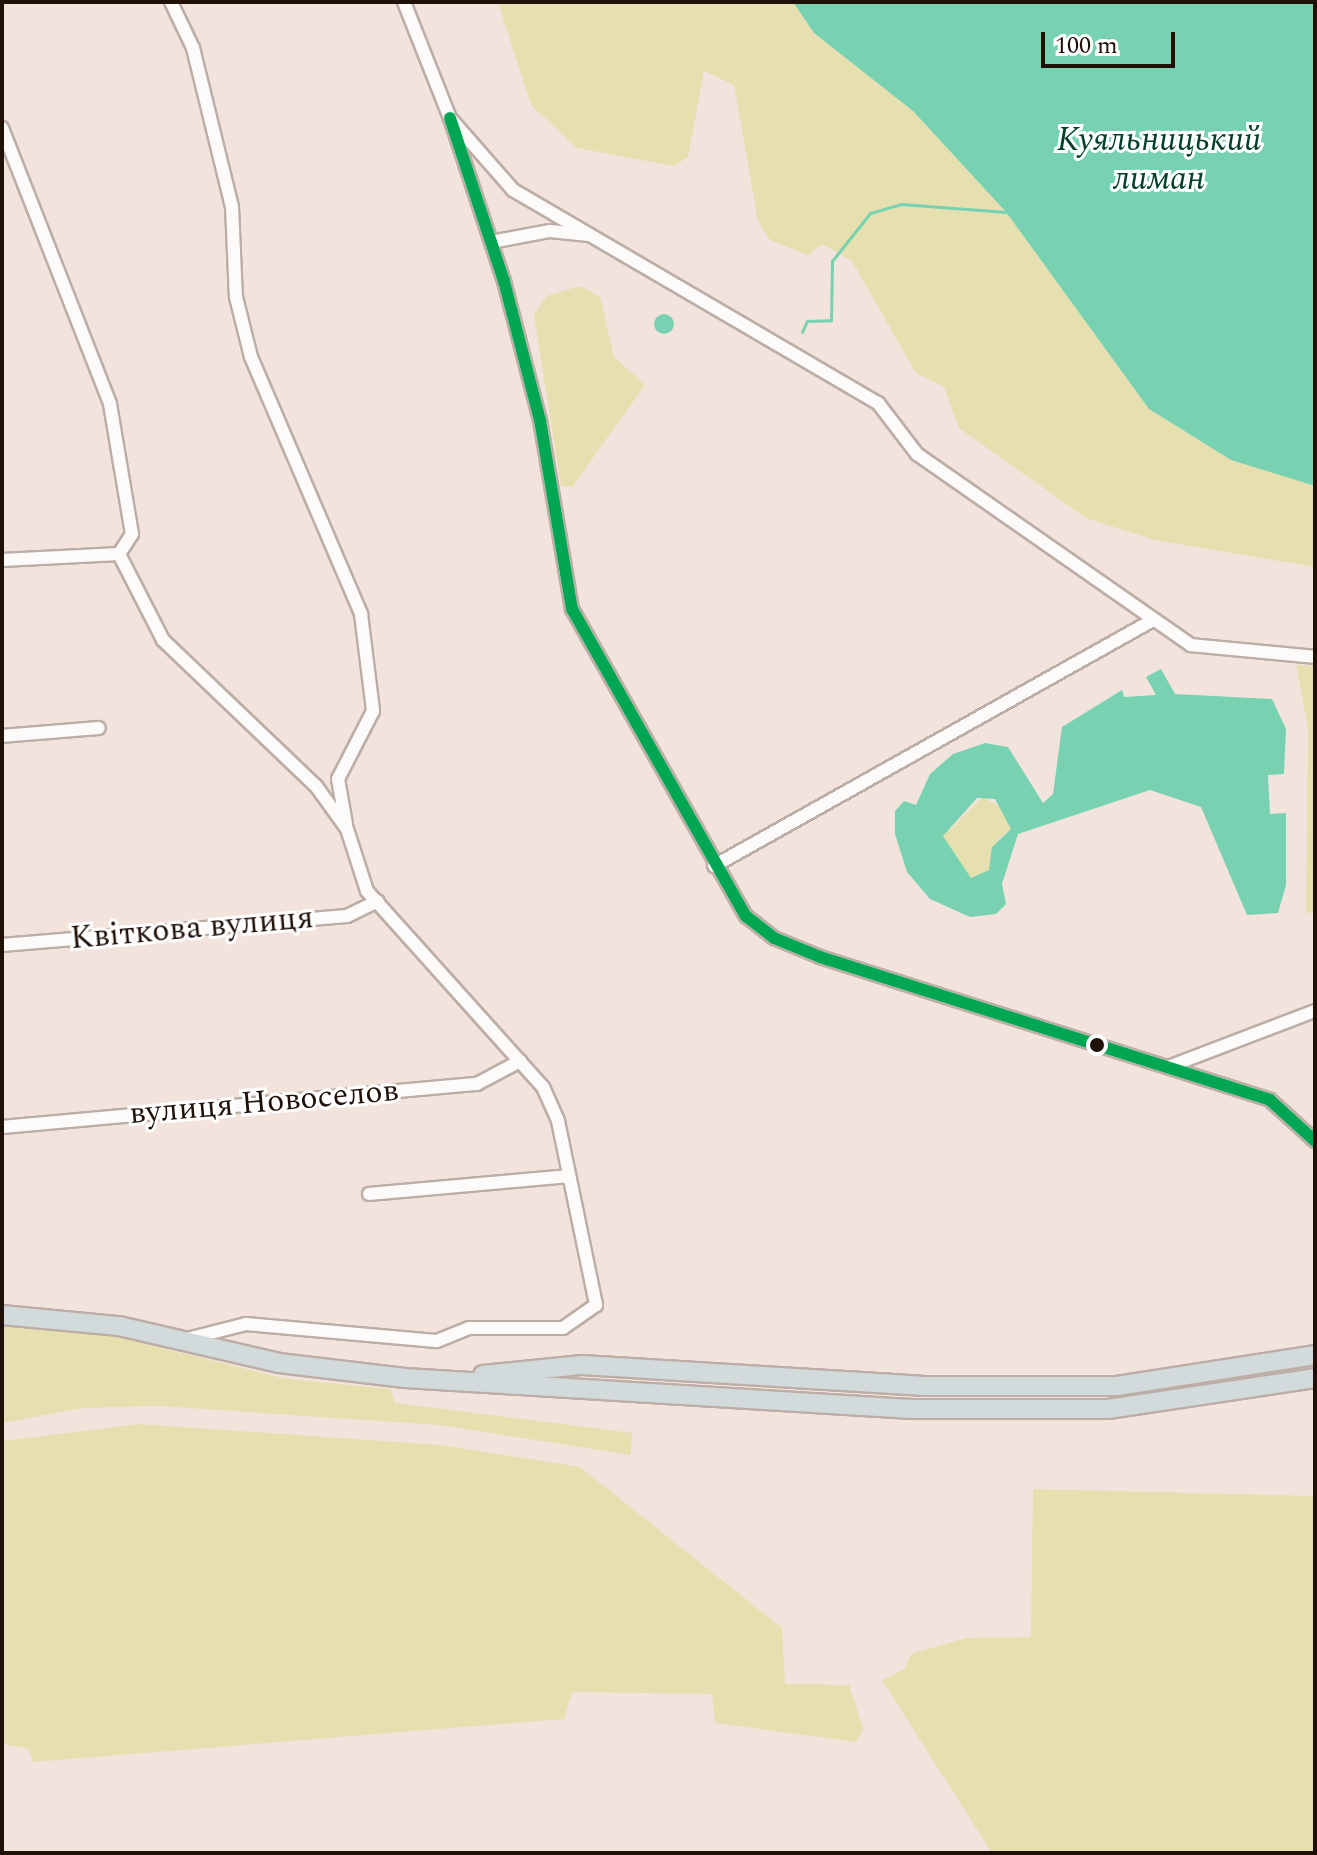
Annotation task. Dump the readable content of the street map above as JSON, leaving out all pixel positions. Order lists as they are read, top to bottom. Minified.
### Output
{"streets":{"street":["Квіткова вулиця","вулиця Новоселов"]},"water":["Куяльницький лиман"],"scale_bar":"100 m"}
